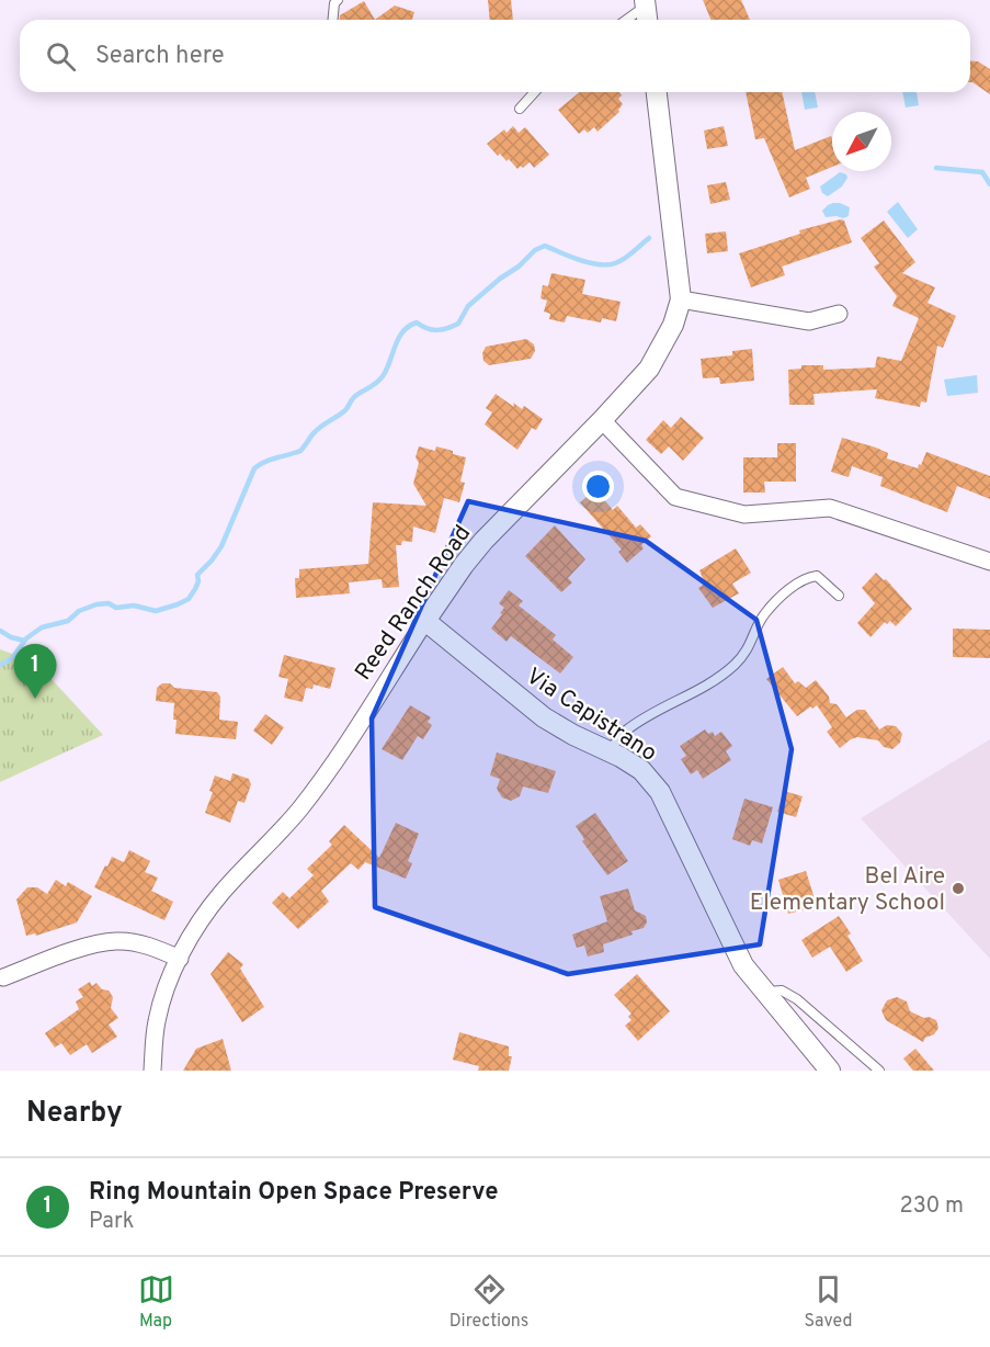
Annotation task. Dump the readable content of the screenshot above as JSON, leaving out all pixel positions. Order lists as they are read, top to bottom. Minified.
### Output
{"streets":{"street":["Reed Ranch Road","Via Capistrano"]},"crossings":[["Reed Ranch Road","Via Capistrano"]],"places":["Bel Aire Elementary School"],"north":"bottom left","page":{"search":"Search here","pins":"1","heading":"Nearby","list":[{"mark":"1","name":"Ring Mountain Open Space Preserve","note":"Park","value":"230 m"}],"nav":["Map","Directions","Saved"]}}
